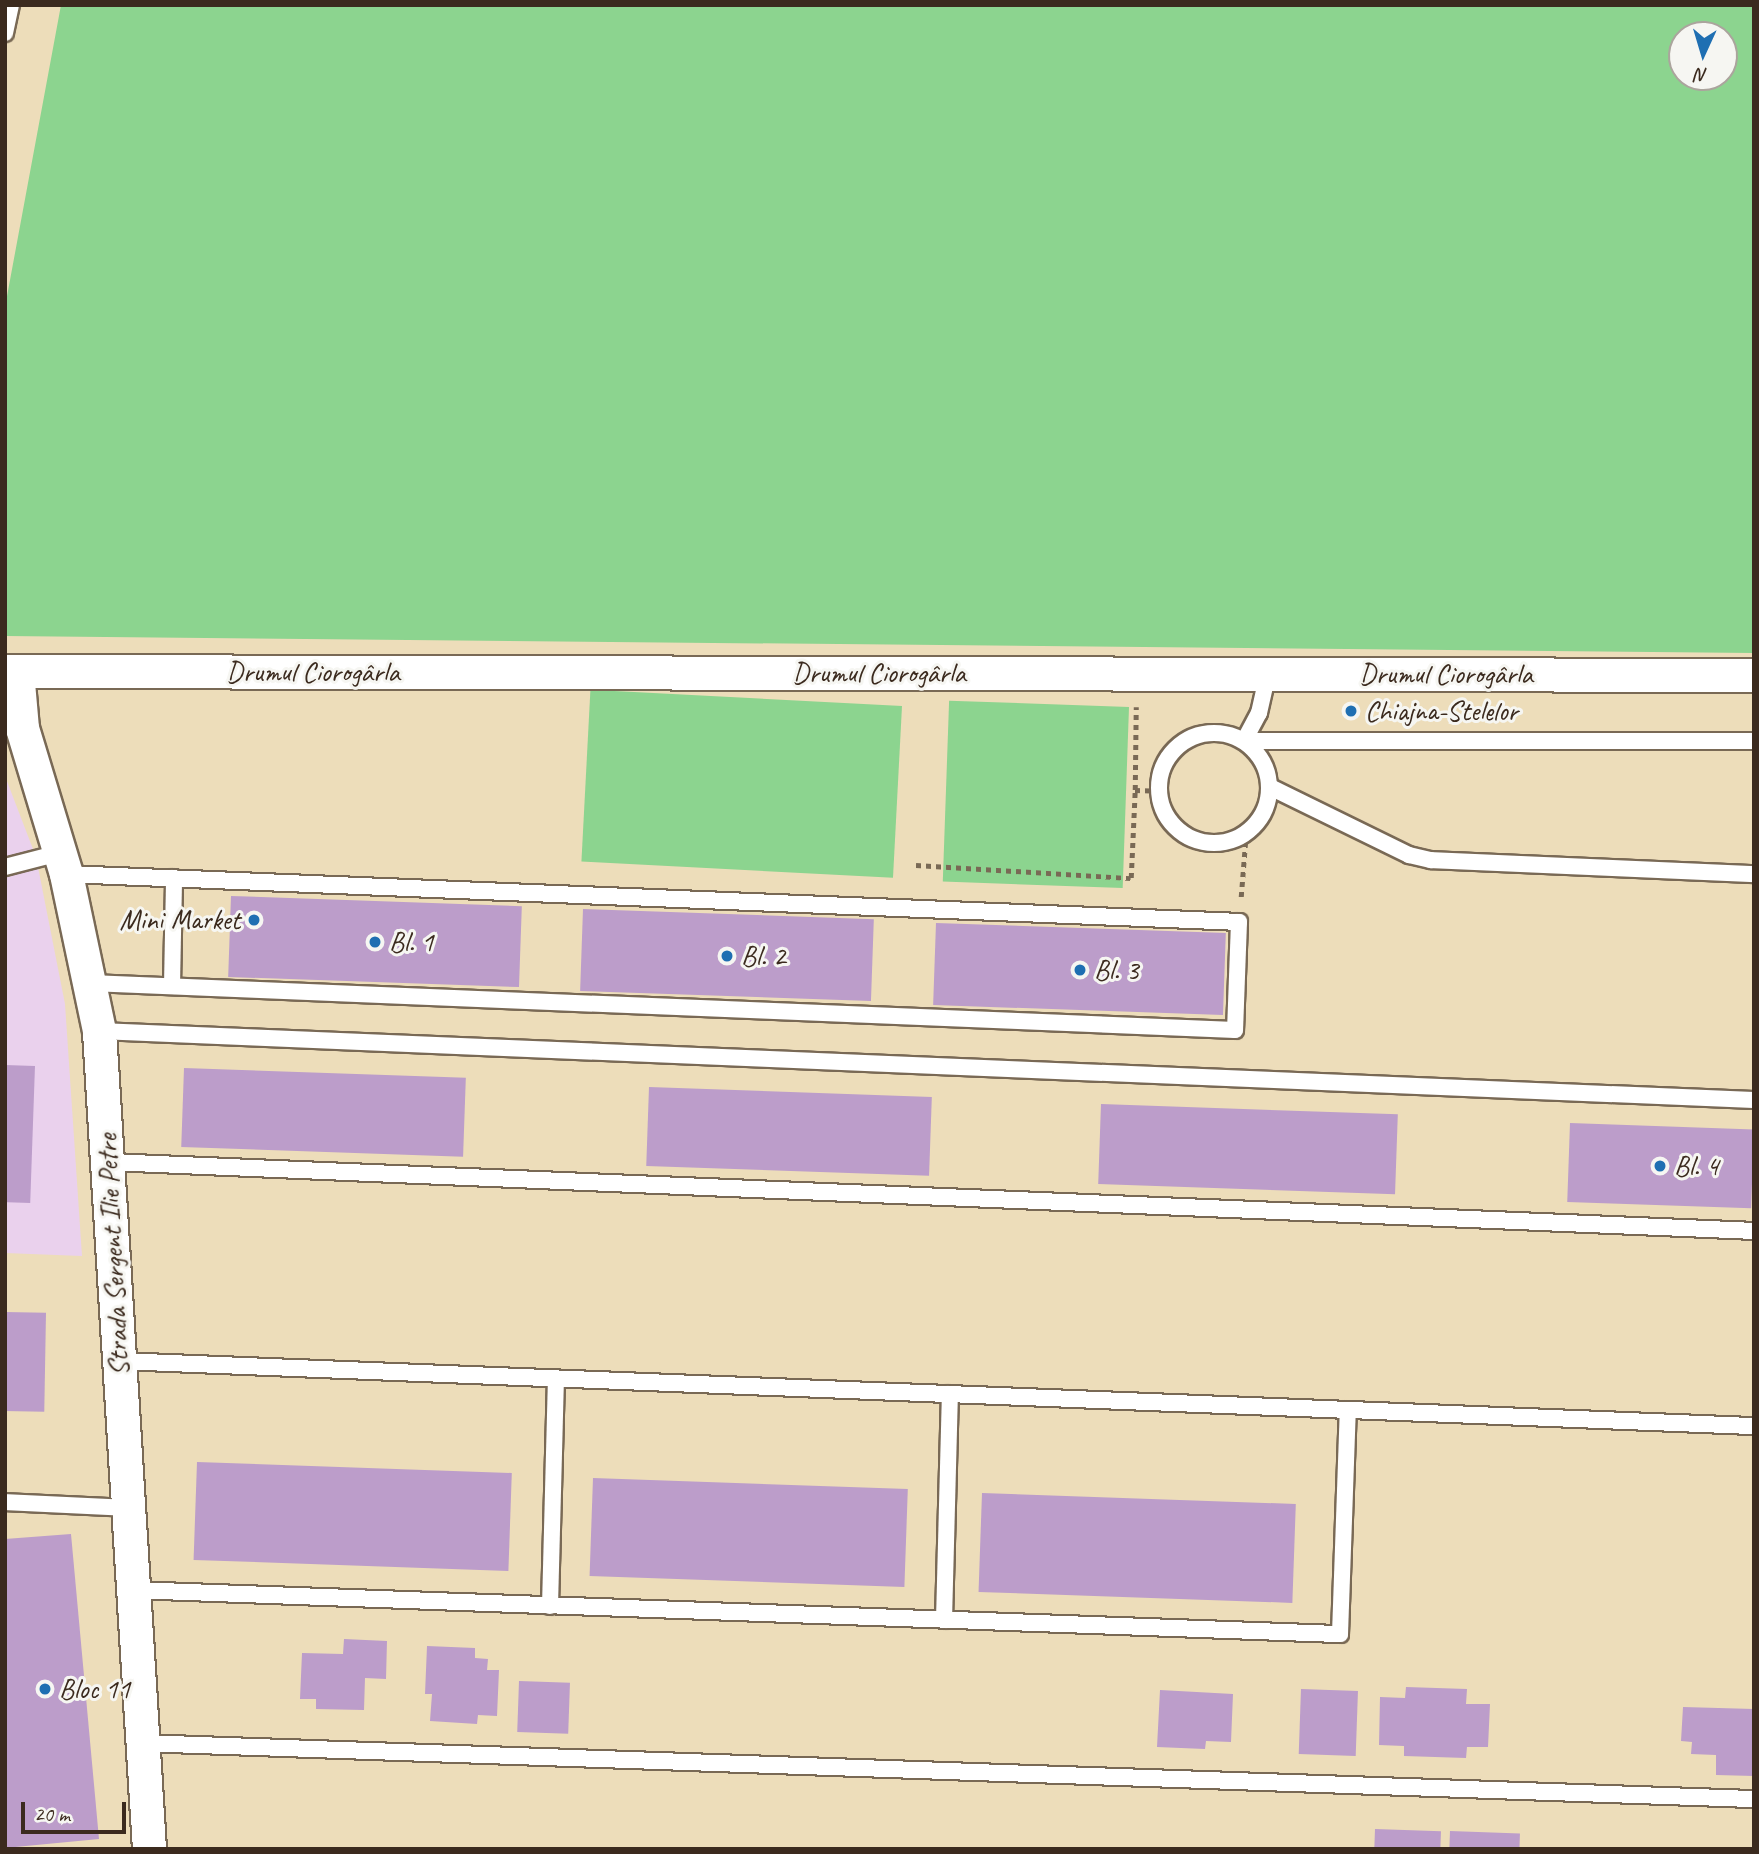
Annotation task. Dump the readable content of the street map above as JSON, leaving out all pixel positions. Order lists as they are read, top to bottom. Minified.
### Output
{"streets":{"street":["Drumul Ciorogârla","Strada Sergent Ilie Petre"]},"crossings":[["Drumul Ciorogârla","Strada Sergent Ilie Petre"]],"places":["Chiajna-Stelelor","Mini Market","Bl. 1","Bl. 2","Bl. 3","Bl. 4","Bloc 11"],"scale_bar":"20 m","north":"bottom"}
